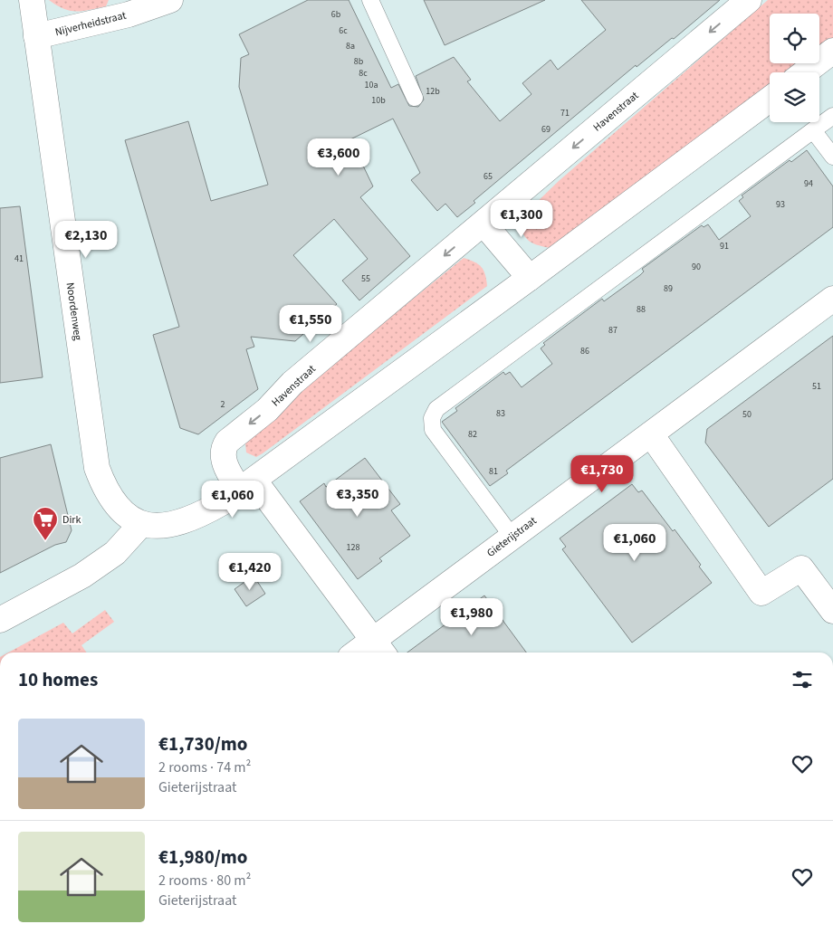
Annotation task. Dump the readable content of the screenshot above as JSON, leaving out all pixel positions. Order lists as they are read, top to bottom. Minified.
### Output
{"streets":{"street":["Nijverheidstraat","Havenstraat","Noordenweg","Gieterijstraat"]},"crossings":[["Nijverheidstraat","Noordenweg"]],"places":{"supermarket":["Dirk"]},"house_numbers":["6b","6c","8a","8b","8c","10a","12b","10b","71","69","65","94","93","91","41","90","55","89","88","87","86","51","2","83","50","82","81","128"],"page":{"price":["€3,600","€1,300","€2,130","€1,550","€1,730","€3,350","€1,060","€1,060","€1,420","€1,980"],"heading":"10 homes","list":[{"name":"€1,730/mo","note":"2 rooms · 74 m² · Gieterijstraat"},{"name":"€1,980/mo","note":"2 rooms · 80 m² · Gieterijstraat"}]}}
